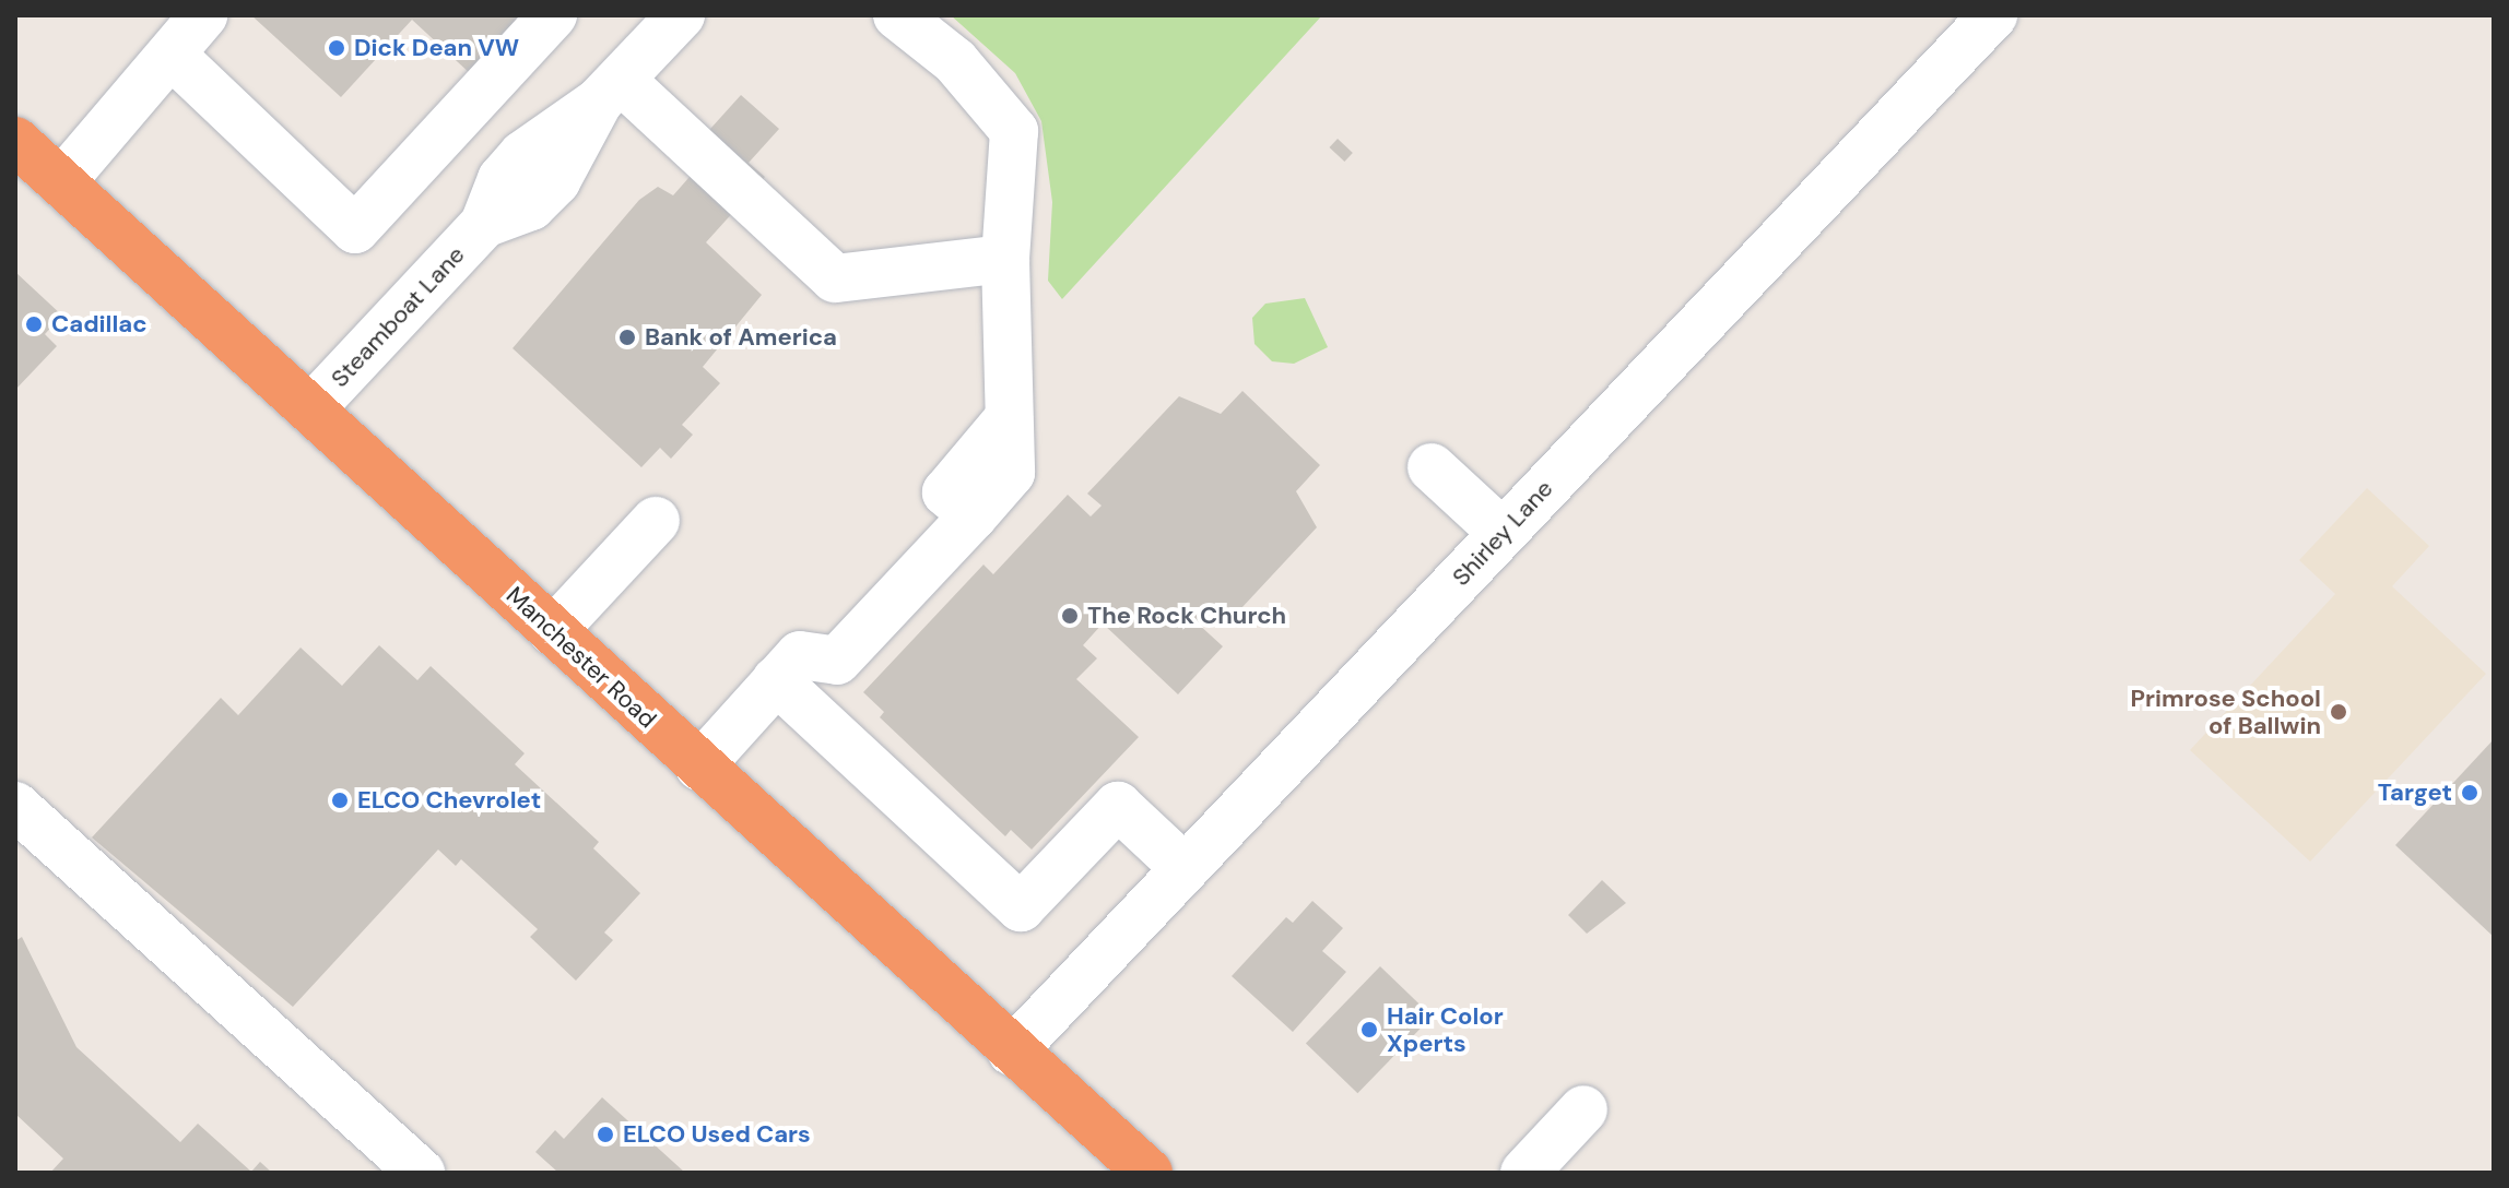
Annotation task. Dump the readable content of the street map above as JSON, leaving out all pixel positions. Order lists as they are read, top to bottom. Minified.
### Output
{"streets":{"highway":["Manchester Road"],"street":["Steamboat Lane","Shirley Lane"]},"crossings":[["Steamboat Lane","Manchester Road"],["Shirley Lane","Manchester Road"]],"places":["Dick Dean VW","Cadillac","Bank of America","The Rock Church","Primrose School of Ballwin","Target","ELCO Chevrolet","Hair Color Xperts","ELCO Used Cars"]}
